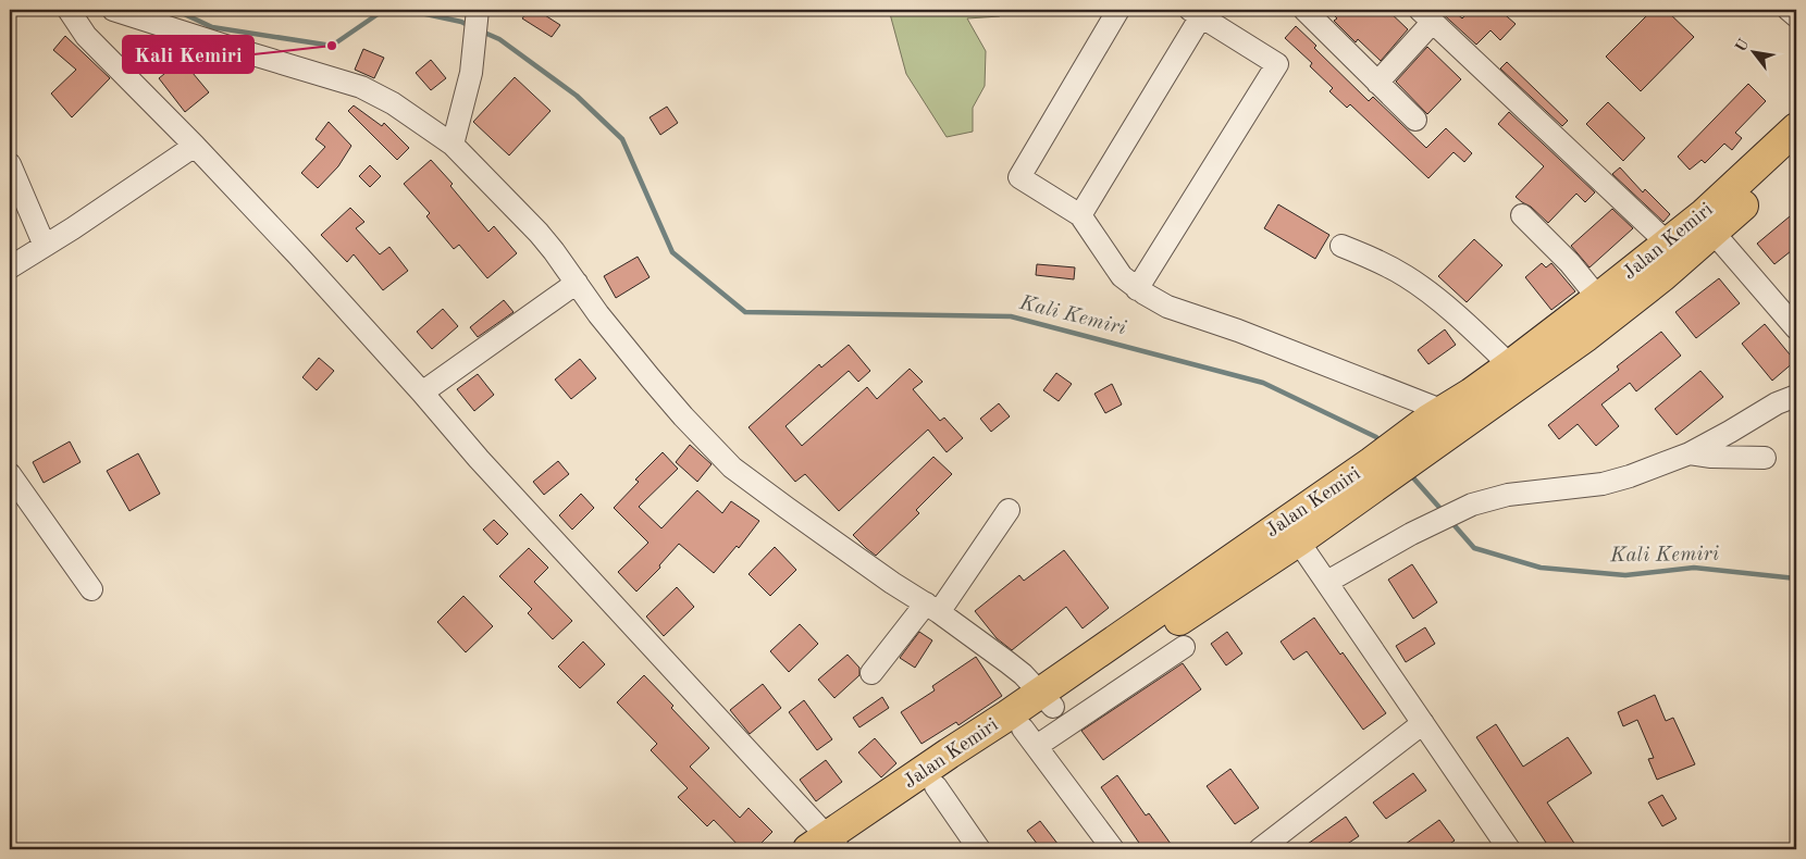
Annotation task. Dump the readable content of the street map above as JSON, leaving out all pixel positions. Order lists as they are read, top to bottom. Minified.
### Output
{"streets":{"highway":["Jalan Kemiri"]},"water":["Kali Kemiri"],"places":["Kali Kemiri"],"north":"top left"}
